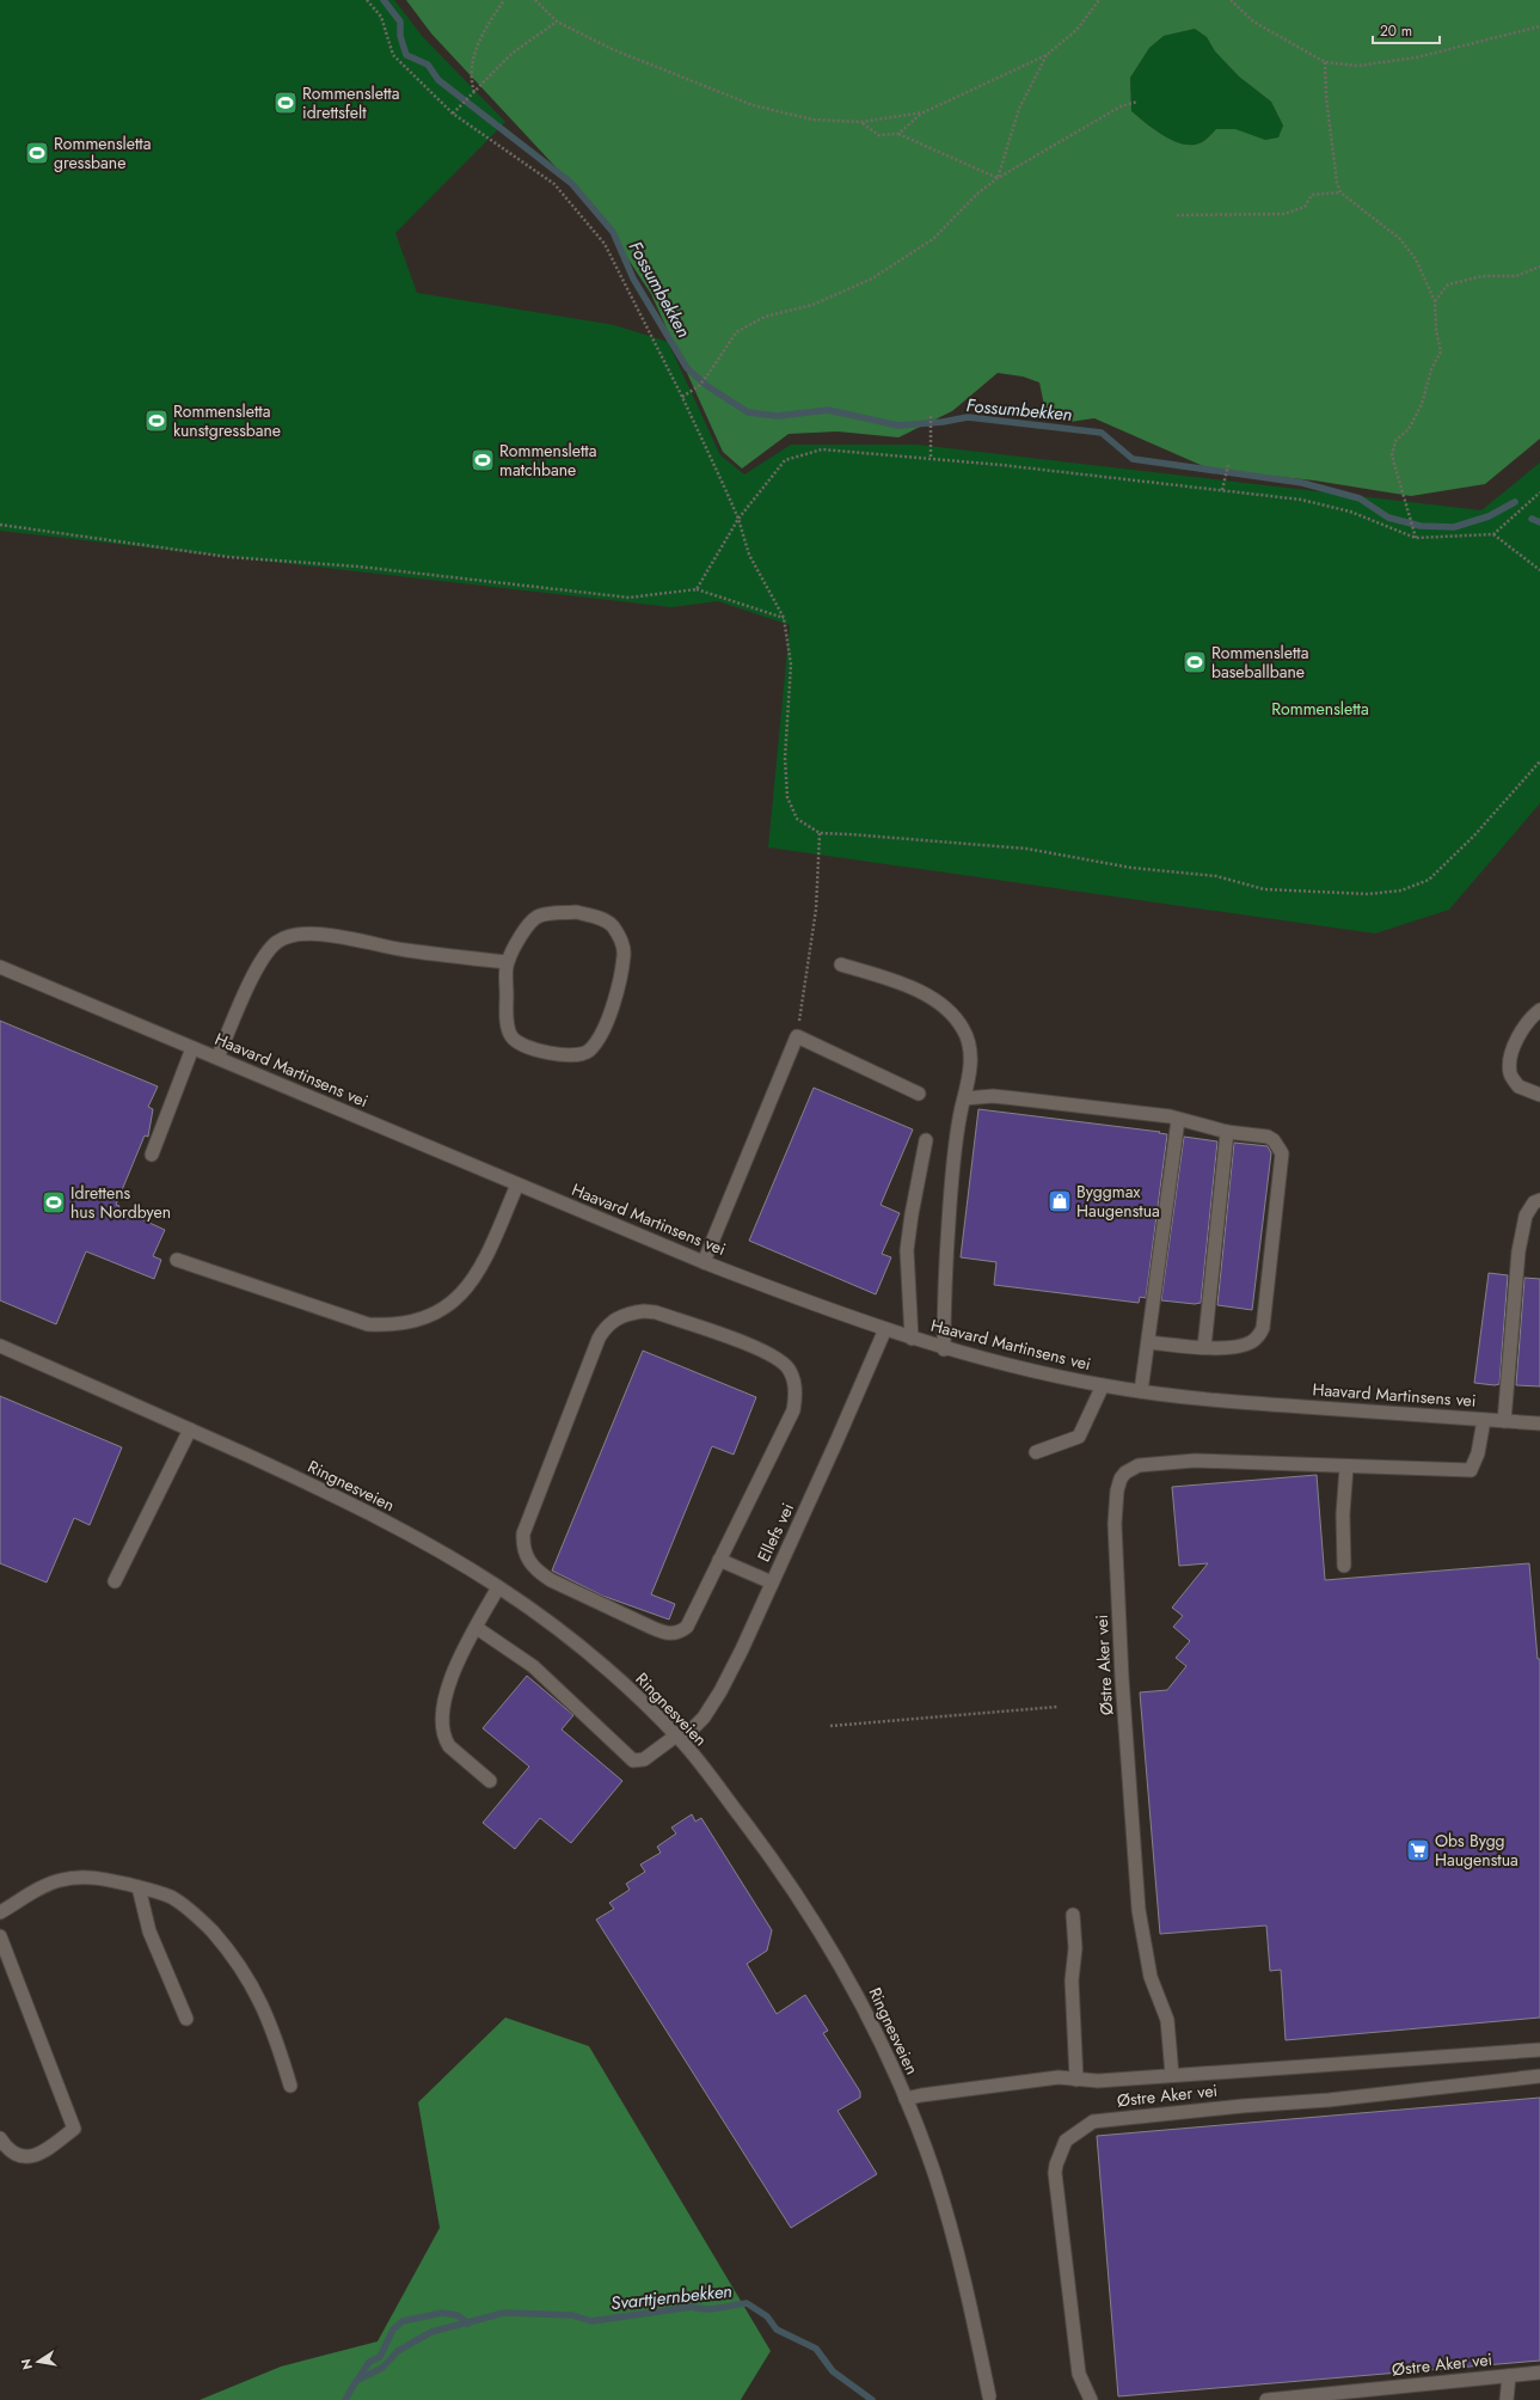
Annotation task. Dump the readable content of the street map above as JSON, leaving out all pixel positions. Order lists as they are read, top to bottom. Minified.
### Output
{"streets":{"street":["Haavard Martinsens vei","Ringnesveien","Ellefs vei","Østre Aker vei"]},"crossings":[["Haavard Martinsens vei","Ellefs vei"],["Haavard Martinsens vei","Østre Aker vei"],["Ringnesveien","Ellefs vei"],["Ringnesveien","Østre Aker vei"]],"water":["Fossumbekken","Svarttjernbekken"],"parks":["Rommensletta"],"places":{"sports":["Rommensletta idrettsfelt","Rommensletta gressbane","Rommensletta kunstgressbane","Rommensletta matchbane","Rommensletta baseballbane","Idrettens hus Nordbyen"],"shop":["Byggmax Haugenstua"],"supermarket":["Obs Bygg Haugenstua"]},"scale_bar":"20 m","north":"left"}
